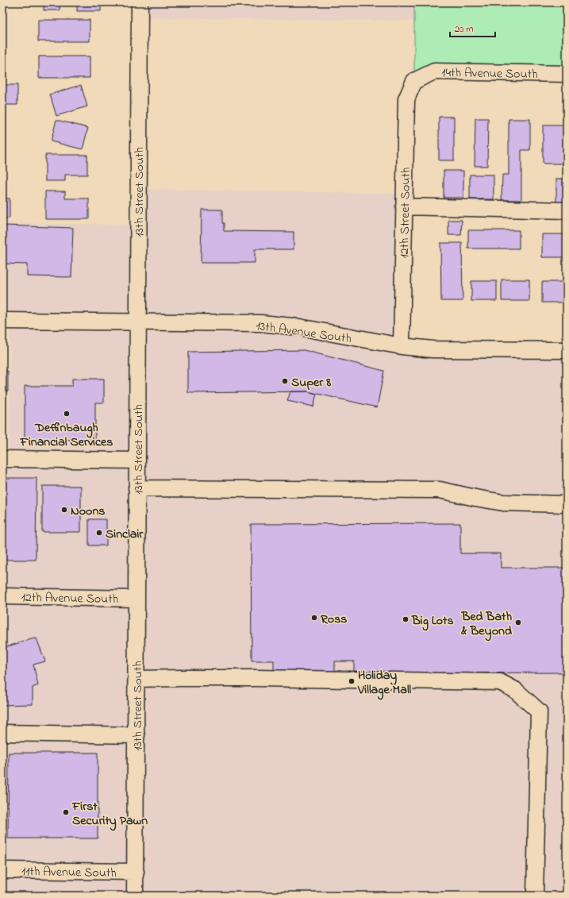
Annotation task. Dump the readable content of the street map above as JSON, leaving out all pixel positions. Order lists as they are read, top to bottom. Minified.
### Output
{"streets":{"street":["14th Avenue South","13th Street South","12th Street South","13th Avenue South","12th Avenue South","11th Avenue South"]},"crossings":[["14th Avenue South","12th Street South"],["13th Street South","13th Avenue South"],["13th Street South","12th Avenue South"],["13th Street South","11th Avenue South"],["12th Street South","13th Avenue South"]],"places":["Super 8","Deffinbaugh Financial Services","Noons","Sinclair","Ross","Big Lots","Bed Bath & Beyond","Holiday Village Mall","First Security Pawn"],"scale_bar":"20 m"}
